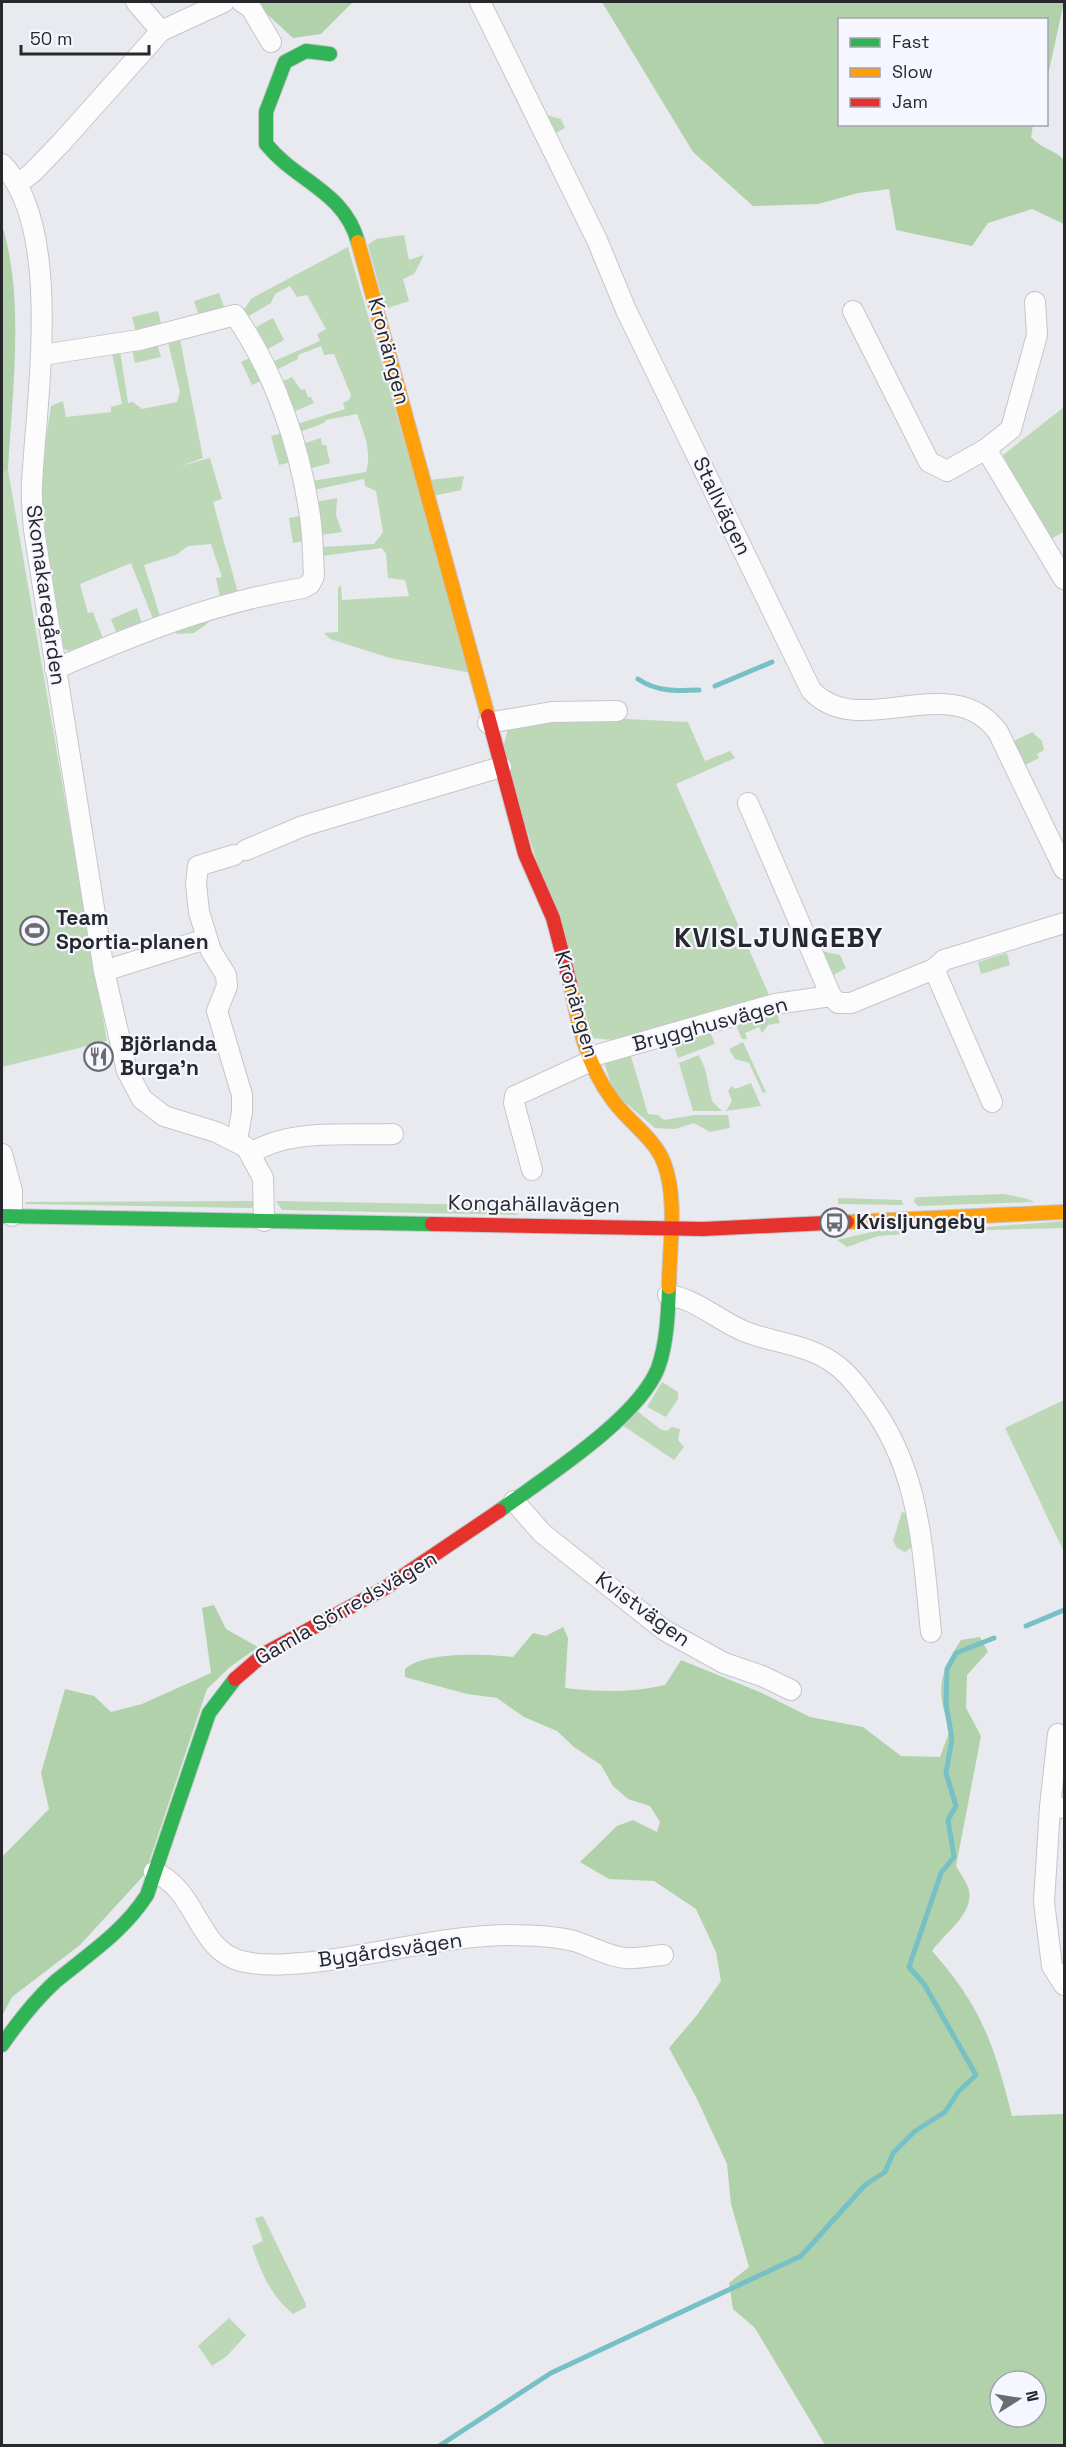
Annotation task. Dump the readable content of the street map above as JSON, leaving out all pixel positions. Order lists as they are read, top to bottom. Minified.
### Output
{"streets":{"street":["Kronängen","Stallvägen","Skomakaregården","Brygghusvägen","Kongahällavägen","Gamla Sörredsvägen","Kvistvägen","Bygårdsvägen"]},"crossings":[["Kronängen","Brygghusvägen"],["Kronängen","Kongahällavägen"],["Kronängen","Gamla Sörredsvägen"],["Kongahällavägen","Gamla Sörredsvägen"],["Gamla Sörredsvägen","Kvistvägen"],["Gamla Sörredsvägen","Bygårdsvägen"]],"districts":["KVISLJUNGEBY"],"places":{"sports":["Team Sportia-planen"],"restaurant":["Björlanda Burga'n"],"bus stop":["Kvisljungeby"]},"legend":["Fast","Slow","Jam"],"scale_bar":"50 m","north":"right"}
